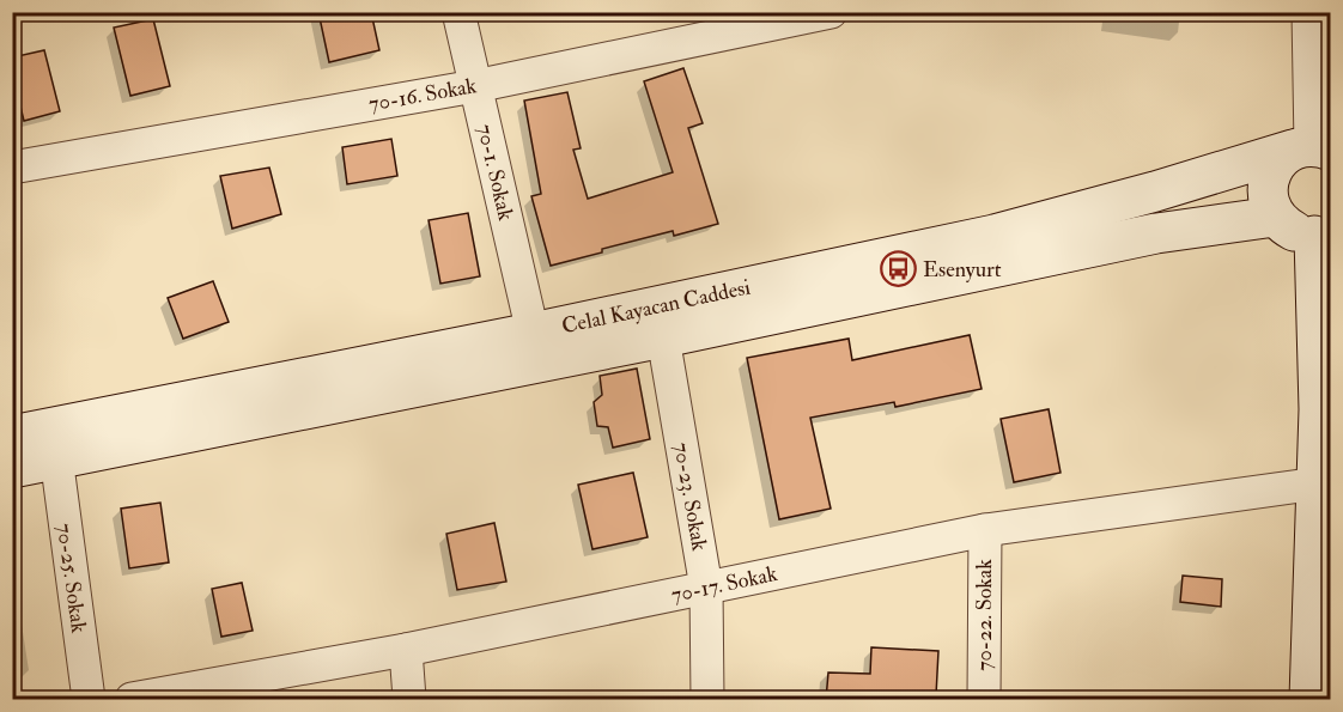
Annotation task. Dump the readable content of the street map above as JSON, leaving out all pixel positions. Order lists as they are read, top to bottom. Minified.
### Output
{"streets":{"street":["70-16. Sokak","70-1. Sokak","Celal Kayacan Caddesi","70-23. Sokak","70-25. Sokak","70-17. Sokak","70-22. Sokak"]},"crossings":[["70-16. Sokak","70-1. Sokak"],["70-1. Sokak","Celal Kayacan Caddesi"],["Celal Kayacan Caddesi","70-23. Sokak"],["Celal Kayacan Caddesi","70-25. Sokak"],["70-23. Sokak","70-17. Sokak"],["70-17. Sokak","70-22. Sokak"]],"places":{"bus stop":["Esenyurt"]}}
